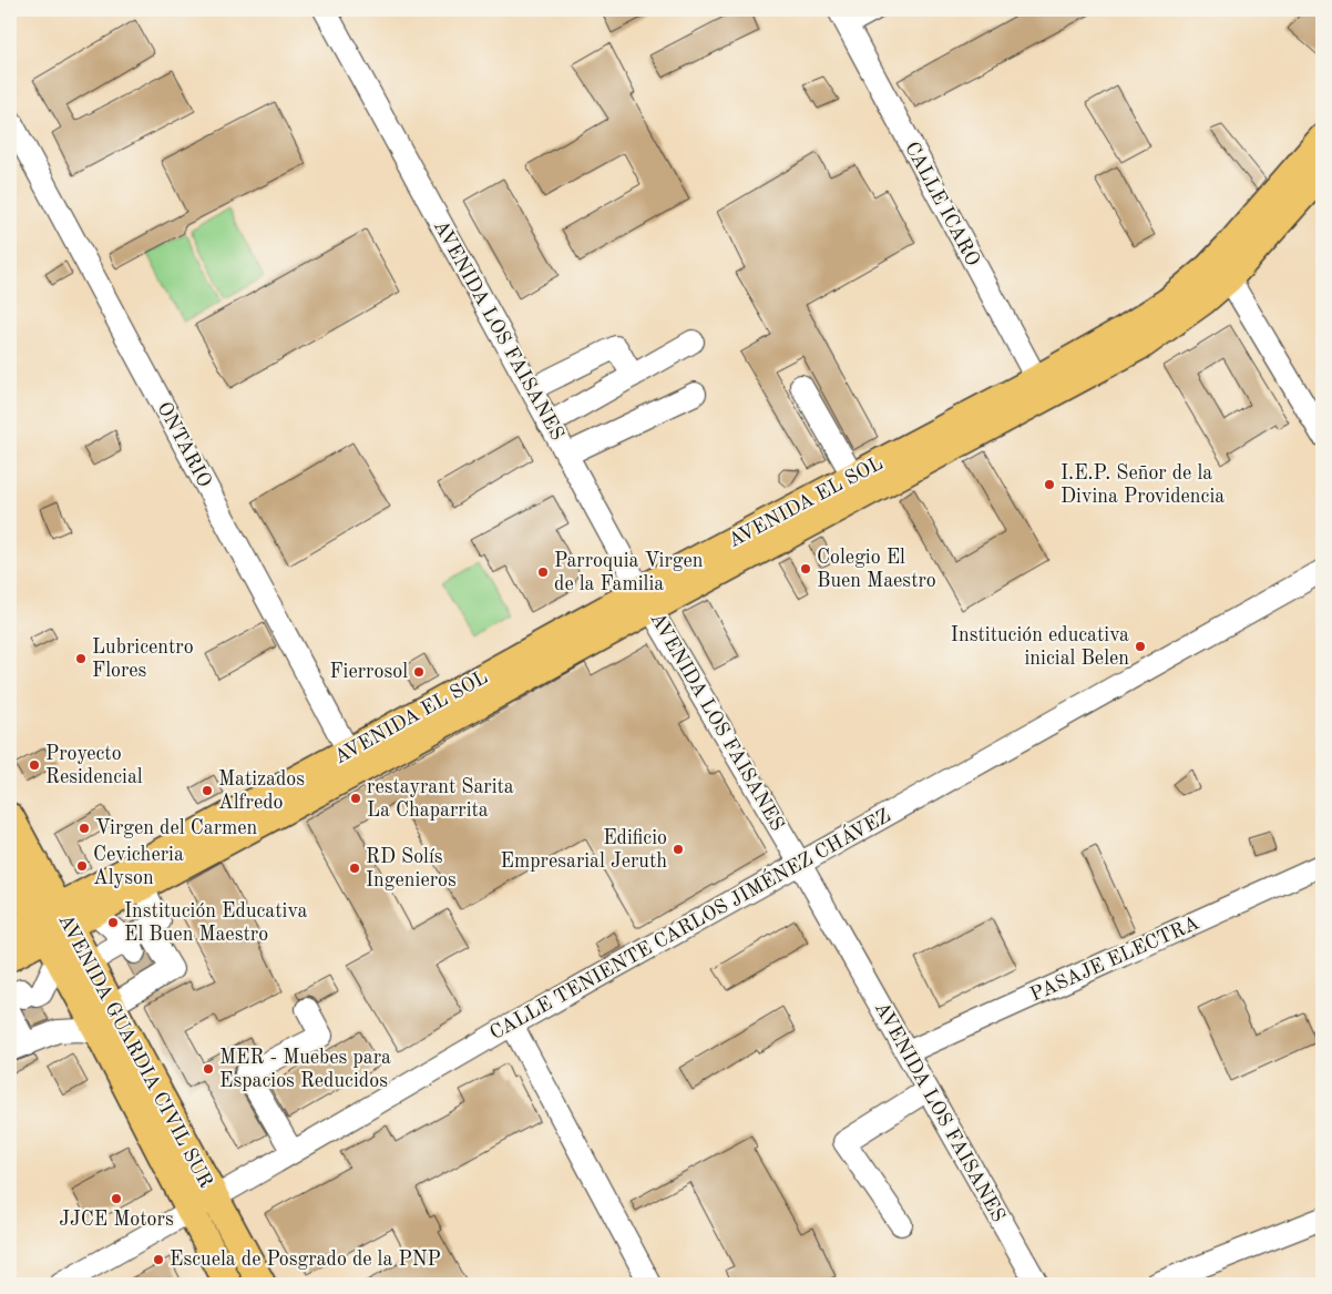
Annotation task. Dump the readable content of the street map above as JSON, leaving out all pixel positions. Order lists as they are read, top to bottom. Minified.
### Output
{"streets":{"main road":["AVENIDA EL SOL","AVENIDA GUARDIA CIVIL SUR"],"street":["CALLE ICARO","AVENIDA LOS FAISANES","ONTARIO","CALLE TENIENTE CARLOS JIMÉNEZ CHÁVEZ","PASAJE ELECTRA"]},"crossings":[["CALLE ICARO","AVENIDA EL SOL"],["AVENIDA LOS FAISANES","AVENIDA EL SOL"],["AVENIDA LOS FAISANES","CALLE TENIENTE CARLOS JIMÉNEZ CHÁVEZ"],["AVENIDA LOS FAISANES","PASAJE ELECTRA"],["ONTARIO","AVENIDA EL SOL"],["AVENIDA EL SOL","AVENIDA GUARDIA CIVIL SUR"],["CALLE TENIENTE CARLOS JIMÉNEZ CHÁVEZ","AVENIDA GUARDIA CIVIL SUR"]],"places":["I.E.P. Señor de la Divina Providencia","Colegio El Buen Maestro","Parroquia Virgen de la Familia","Institución educativa inicial Belen","Lubricentro Flores","Fierrosol","Proyecto Residencial","Matizados Alfredo","restayrant Sarita La Chaparrita","Virgen del Carmen","Edificio Empresarial Jeruth","Cevicheria Alyson","RD Solís Ingenieros","Institución Educativa El Buen Maestro","MER - Muebes para Espacios Reducidos","JJCE Motors","Escuela de Posgrado de la PNP"]}
